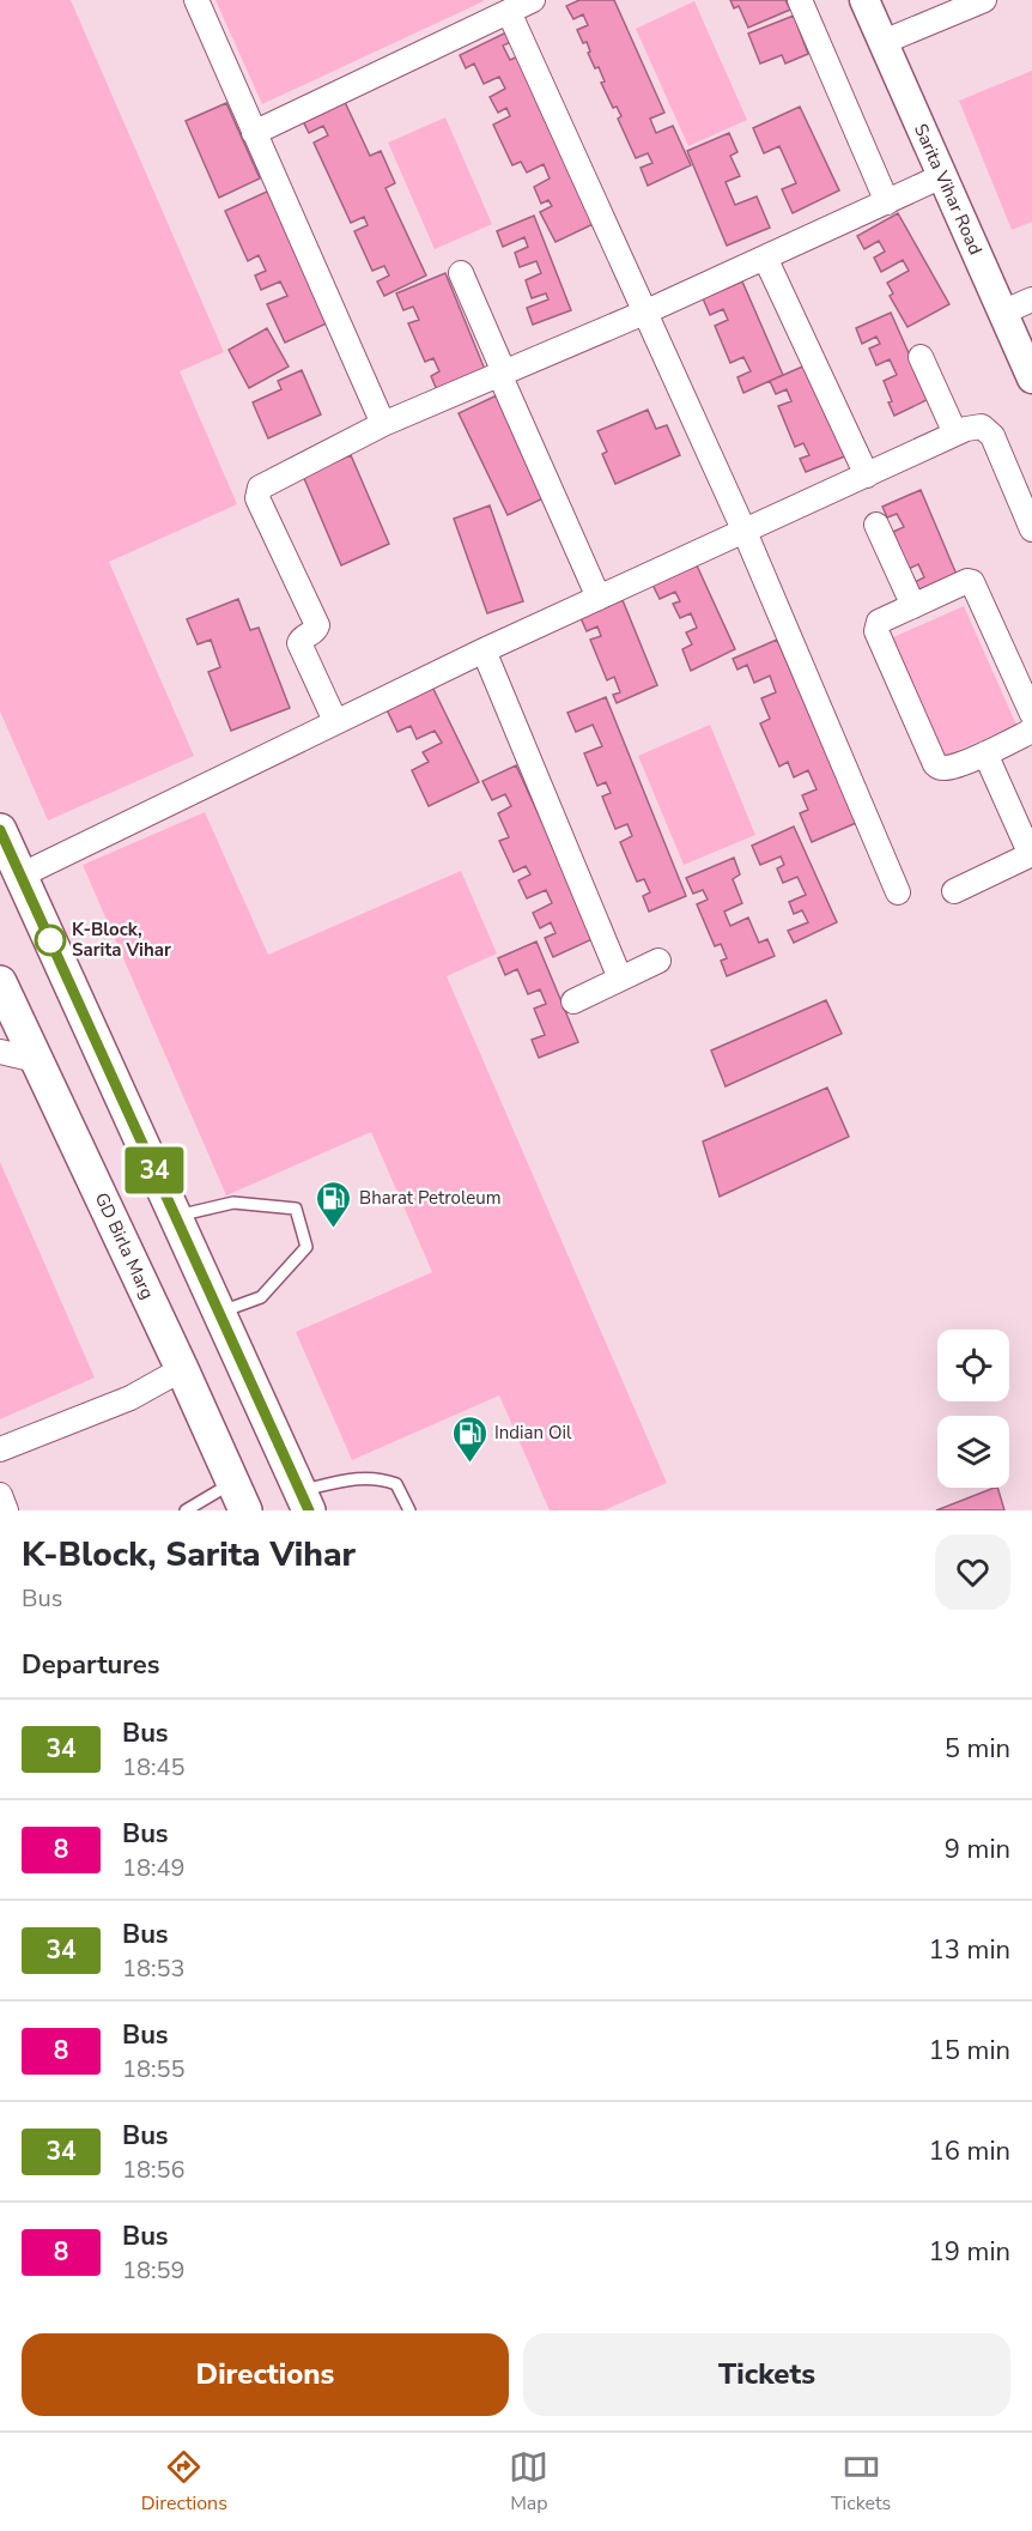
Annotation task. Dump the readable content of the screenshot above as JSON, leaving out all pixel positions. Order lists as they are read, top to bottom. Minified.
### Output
{"streets":{"main road":["GD Birla Marg"],"street":["Sarita Vihar Road"]},"places":{"other":["K-Block, Sarita Vihar"],"fuel station":["Bharat Petroleum","Indian Oil"]},"lines":["bus line 34"],"page":{"on_map":"34","heading":[["K-Block, Sarita Vihar","Bus"],"Departures"],"list":[{"mark":"34","name":"Bus","note":"18:45","value":"5 min"},{"mark":"8","name":"Bus","note":"18:49","value":"9 min"},{"mark":"34","name":"Bus","note":"18:53","value":"13 min"},{"mark":"8","name":"Bus","note":"18:55","value":"15 min"},{"mark":"34","name":"Bus","note":"18:56","value":"16 min"},{"mark":"8","name":"Bus","note":"18:59","value":"19 min"}],"buttons":["Directions","Tickets"],"tabs":["Directions","Map","Tickets"]}}
